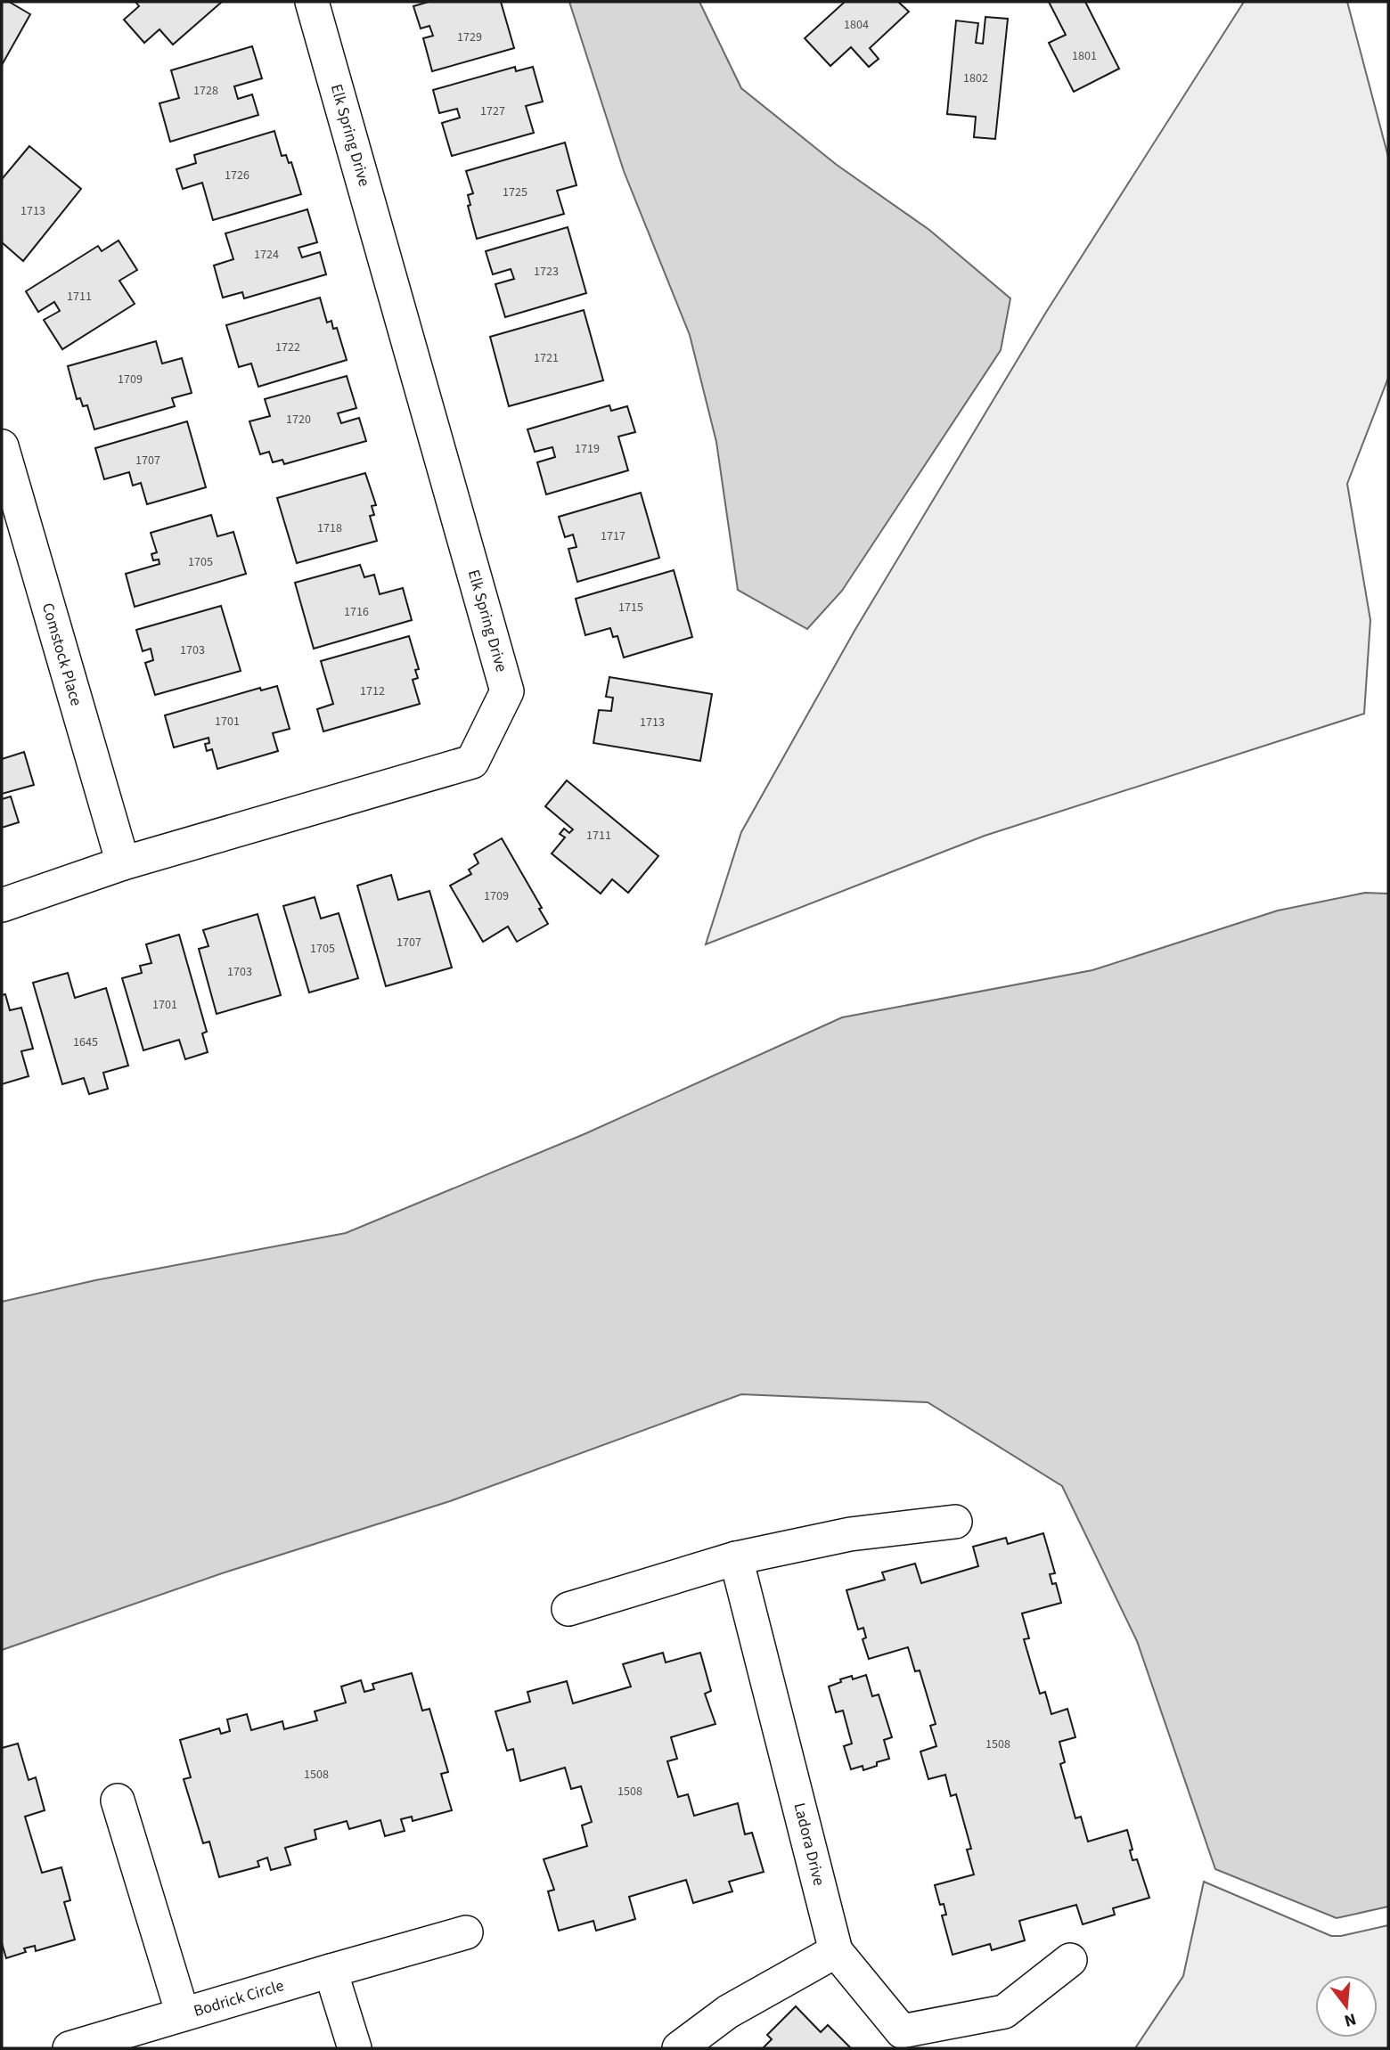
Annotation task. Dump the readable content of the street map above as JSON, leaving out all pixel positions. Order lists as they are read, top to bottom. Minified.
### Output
{"streets":{"street":["Elk Spring Drive","Comstock Place","Ladora Drive","Bodrick Circle"]},"crossings":[["Elk Spring Drive","Comstock Place"]],"house_numbers":["1804","1729","1801","1802","1728","1727","1726","1725","1713","1724","1723","1711","1722","1721","1709","1720","1719","1707","1718","1717","1705","1715","1716","1703","1712","1701","1713","1711","1709","1707","1705","1703","1701","1645","1508","1508","1508"],"north":"bottom"}
